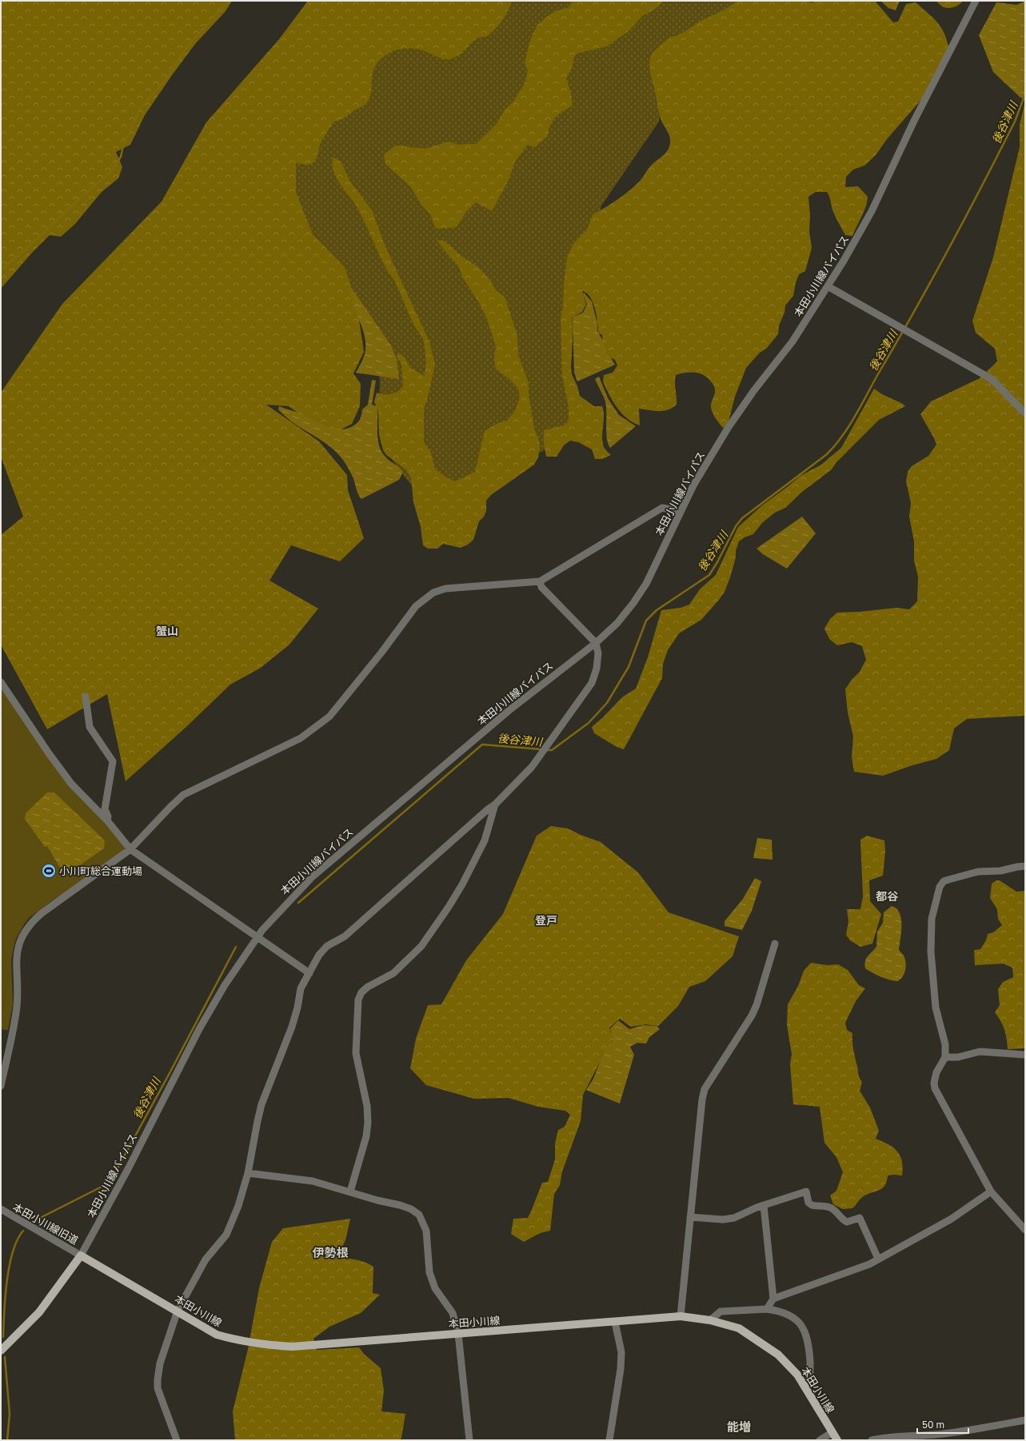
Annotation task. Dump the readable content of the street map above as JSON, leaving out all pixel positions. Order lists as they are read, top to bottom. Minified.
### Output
{"streets":{"main road":["本田小川線バイパス","本田小川線"],"street":["本田小川線旧道"]},"crossings":[["本田小川線バイパス","本田小川線旧道"],["本田小川線バイパス","本田小川線"],["本田小川線旧道","本田小川線"]],"districts":["蟹山","都谷","登戸","伊勢根","能増"],"water":["後谷津川"],"places":{"sports":["小川町総合運動場"]},"scale_bar":"50 m"}
